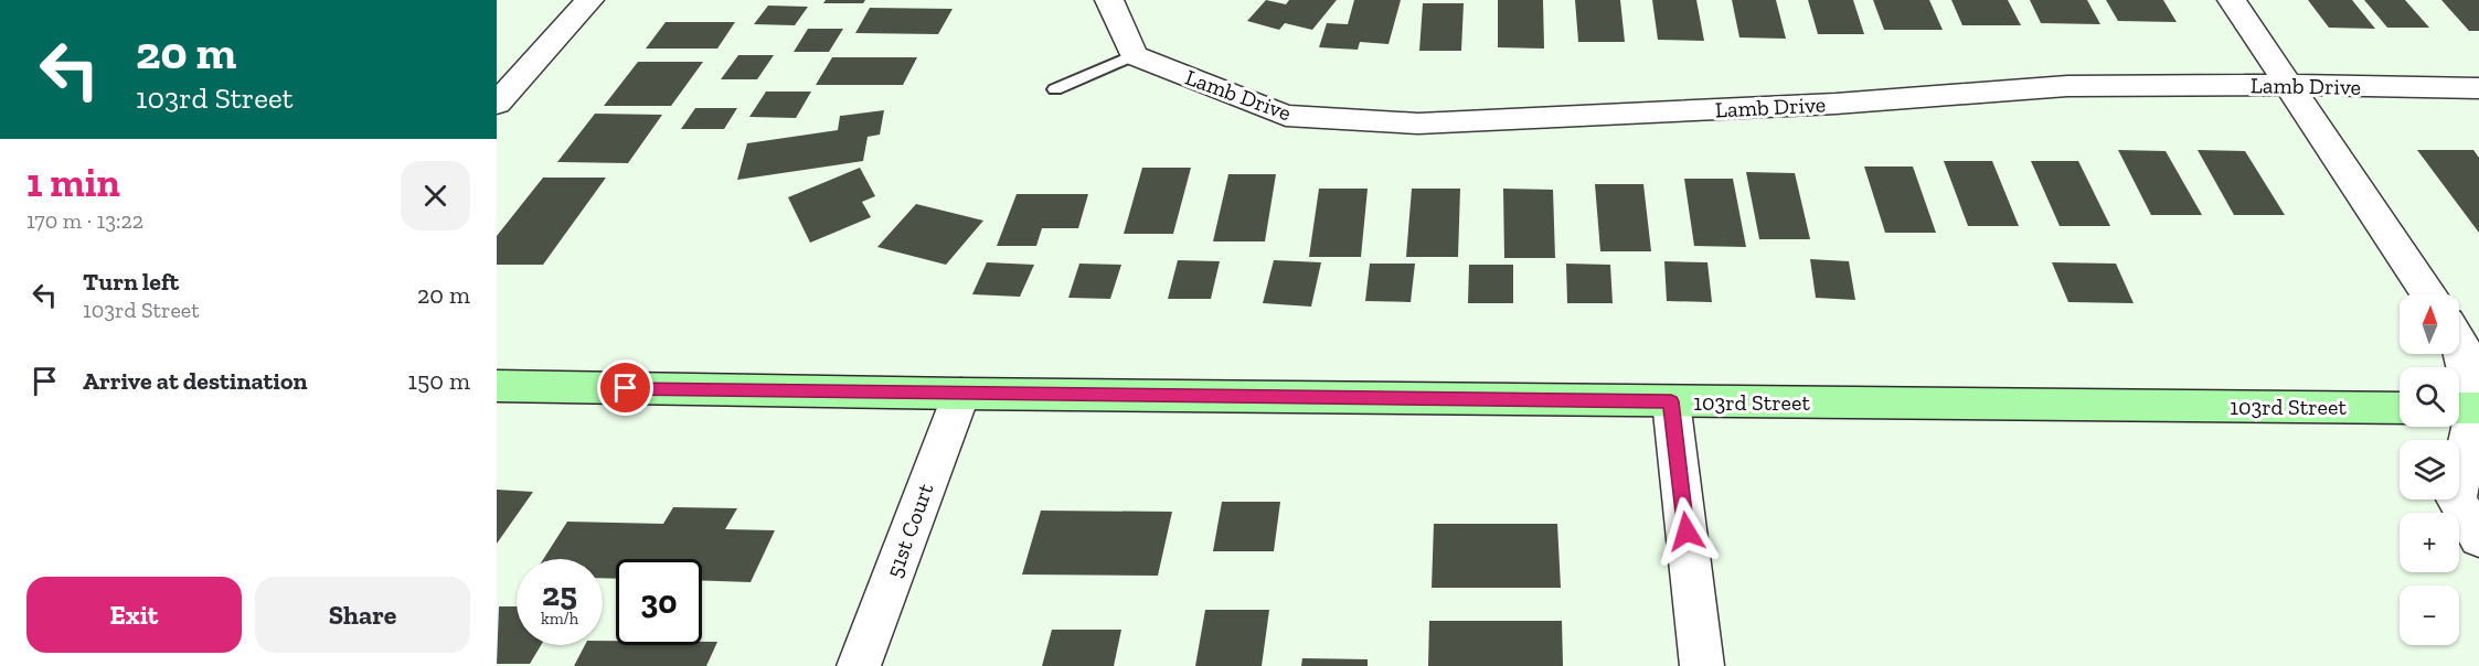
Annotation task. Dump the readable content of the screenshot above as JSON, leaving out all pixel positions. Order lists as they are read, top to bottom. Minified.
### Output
{"streets":{"main road":["103rd Street"],"street":["Lamb Drive","51st Court"]},"crossings":[["103rd Street","51st Court"]],"north":"top","page":{"turn":["20 m","103rd Street"],"heading":["1 min","170 m · 13:22"],"list":[{"name":"Turn left","note":"103rd Street","value":"20 m"},{"name":"Arrive at destination","value":"150 m"}],"map_buttons":["+","−"],"speed":"25 km/h","limit":"30","buttons":["Exit","Share"]}}
